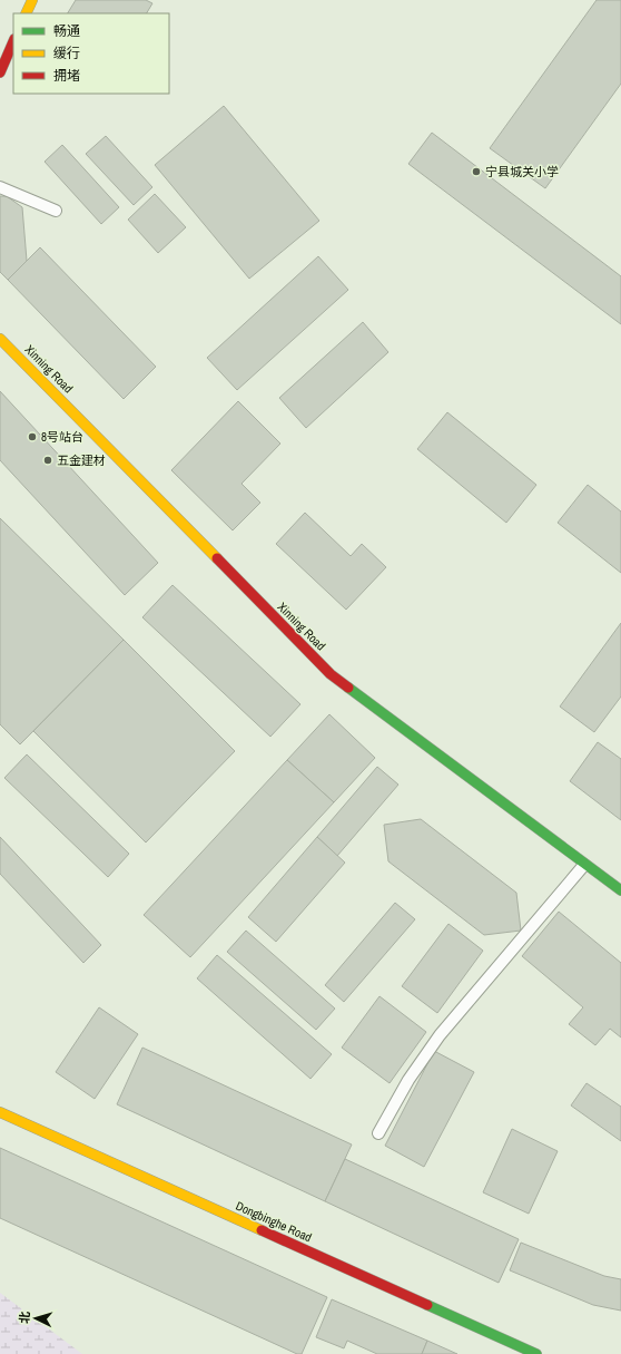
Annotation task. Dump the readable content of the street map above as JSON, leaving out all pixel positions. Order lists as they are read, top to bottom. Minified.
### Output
{"streets":{"street":["Xinning Road","Dongbinghe Road"]},"places":["宁县城关小学","8号站台","五金建材"],"legend":["畅通","缓行","拥堵"],"north":"left"}
